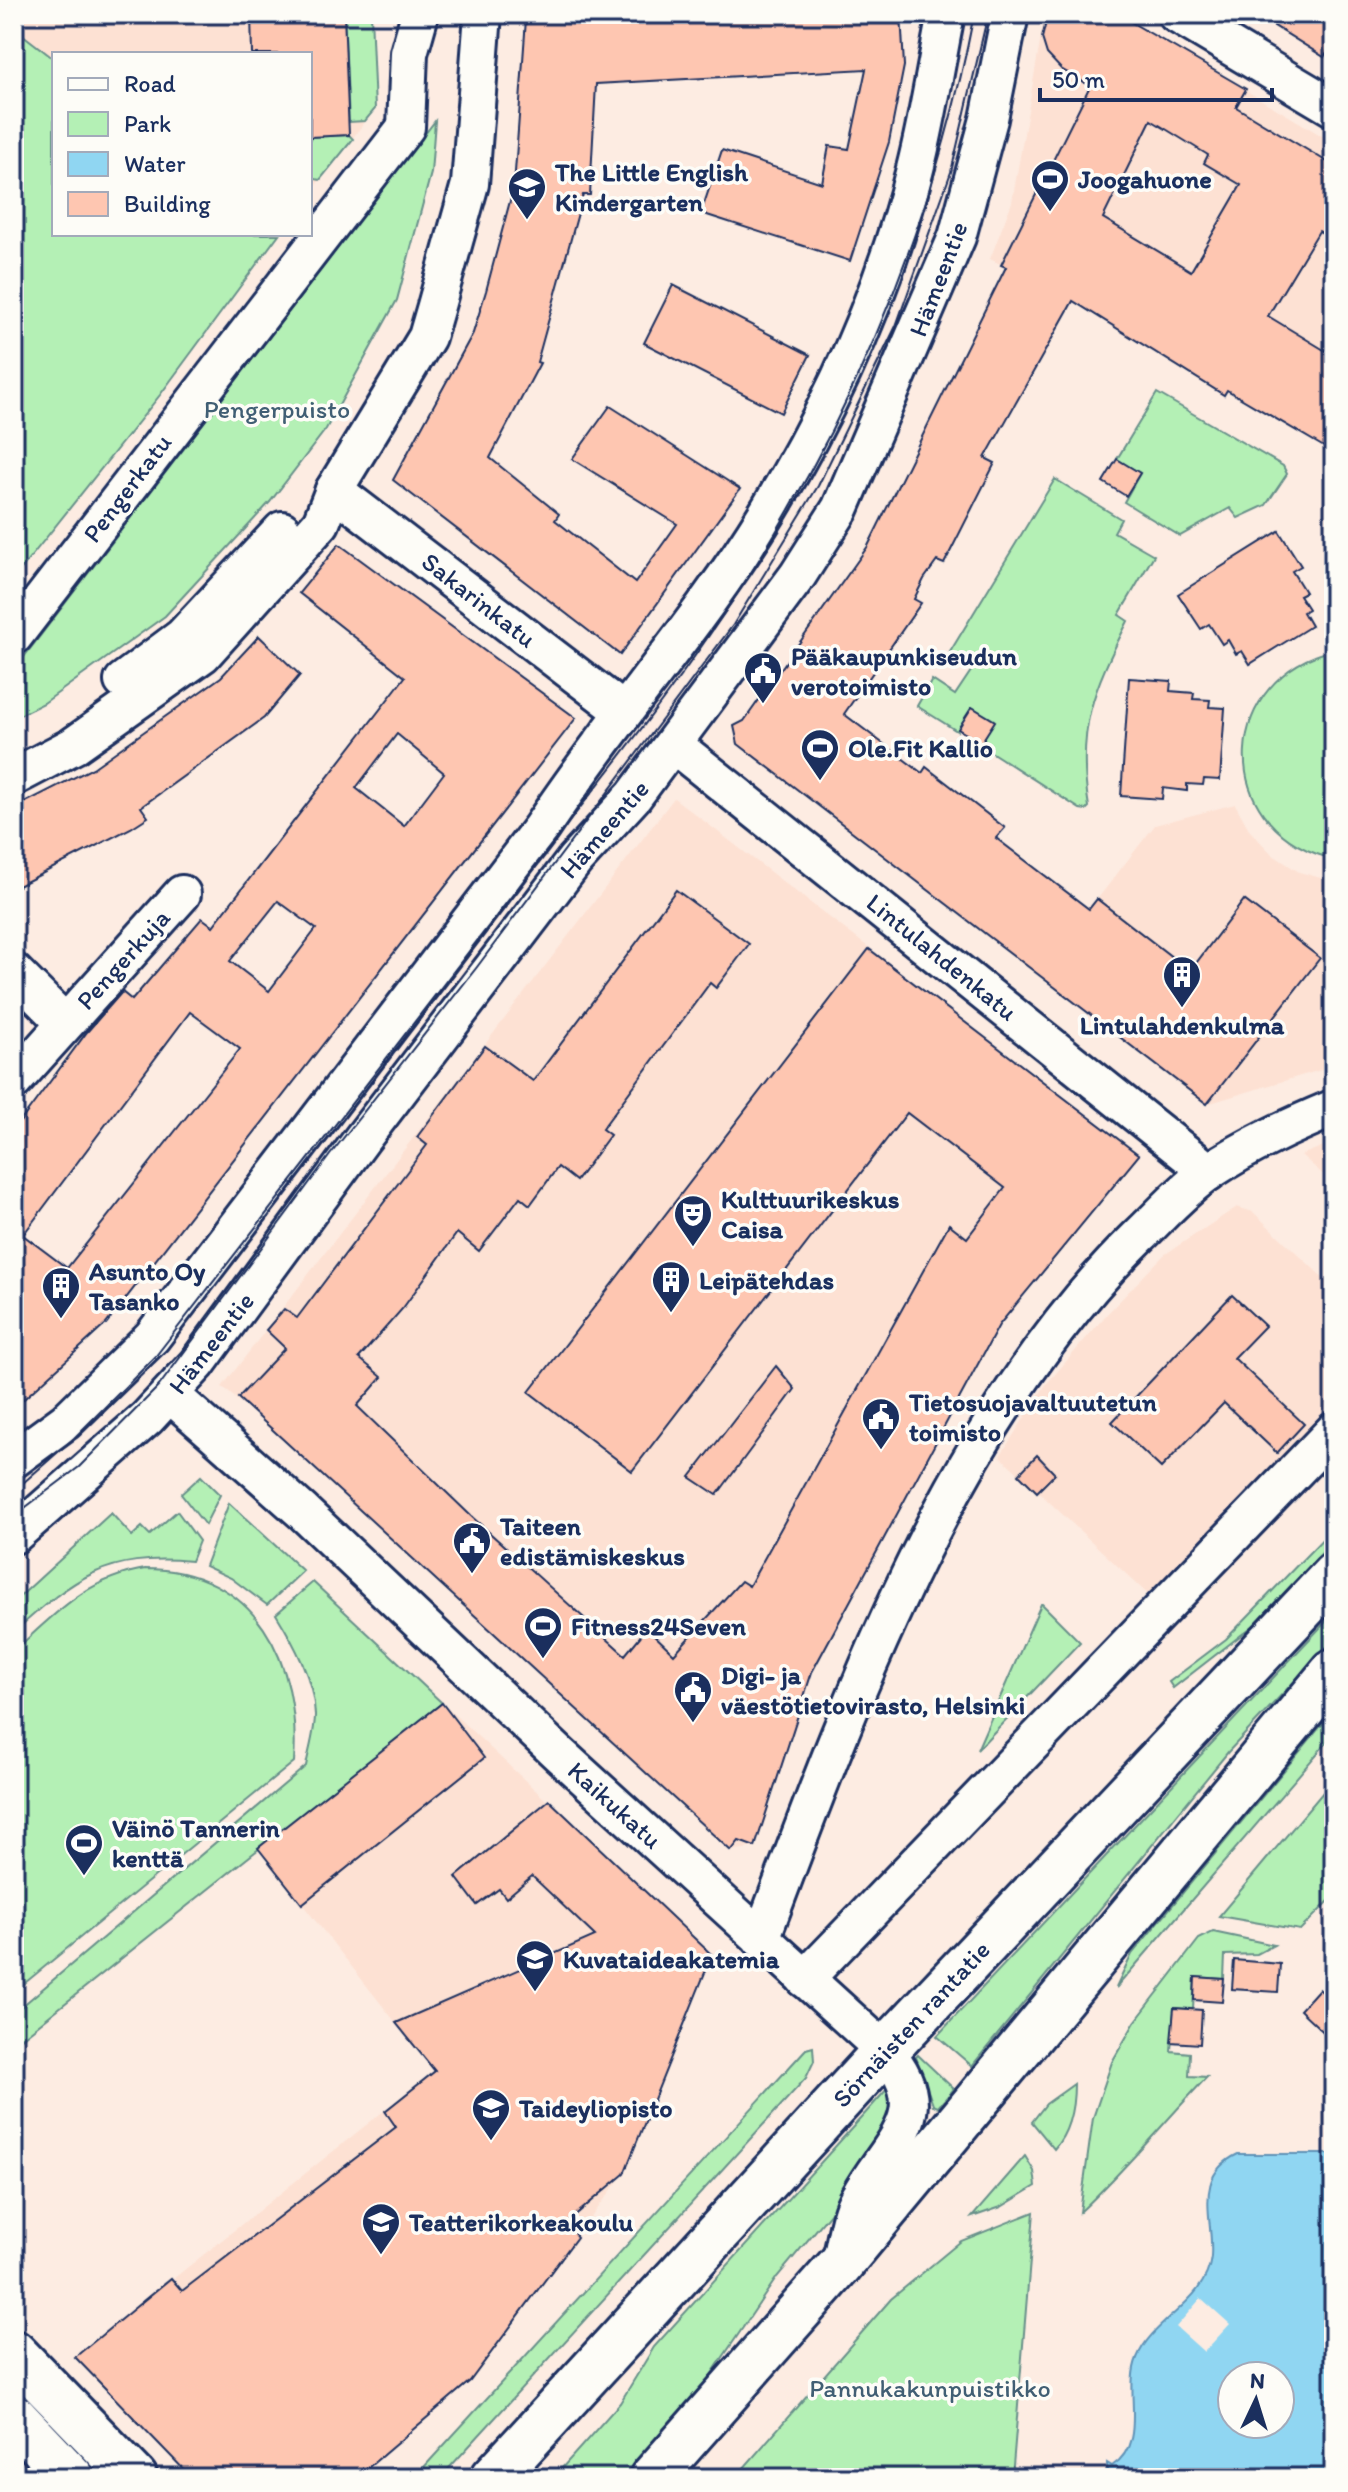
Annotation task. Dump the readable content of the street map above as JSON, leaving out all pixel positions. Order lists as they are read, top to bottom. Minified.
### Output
{"streets":{"main road":["Sörnäisten rantatie"],"street":["Hämeentie","Pengerkatu","Sakarinkatu","Lintulahdenkatu","Pengerkuja","Kaikukatu"]},"crossings":[["Hämeentie","Sakarinkatu"],["Hämeentie","Lintulahdenkatu"],["Hämeentie","Kaikukatu"],["Kaikukatu","Sörnäisten rantatie"]],"parks":["Pengerpuisto","Pannukakunpuistikko"],"places":{"sports":["Joogahuone","Ole.Fit Kallio","Fitness24Seven","Väinö Tannerin kenttä"],"school or university":["The Little English Kindergarten","Kuvataideakatemia","Taideyliopisto","Teatterikorkeakoulu"],"public building":["Pääkaupunkiseudun verotoimisto","Tietosuojavaltuutetun toimisto","Taiteen edistämiskeskus","Digi- ja väestötietovirasto, Helsinki"],"building":["Lintulahdenkulma","Leipätehdas","Asunto Oy Tasanko"],"theatre":["Kulttuurikeskus Caisa"]},"legend":["Road","Park","Water","Building"],"scale_bar":"50 m","north":"top"}
